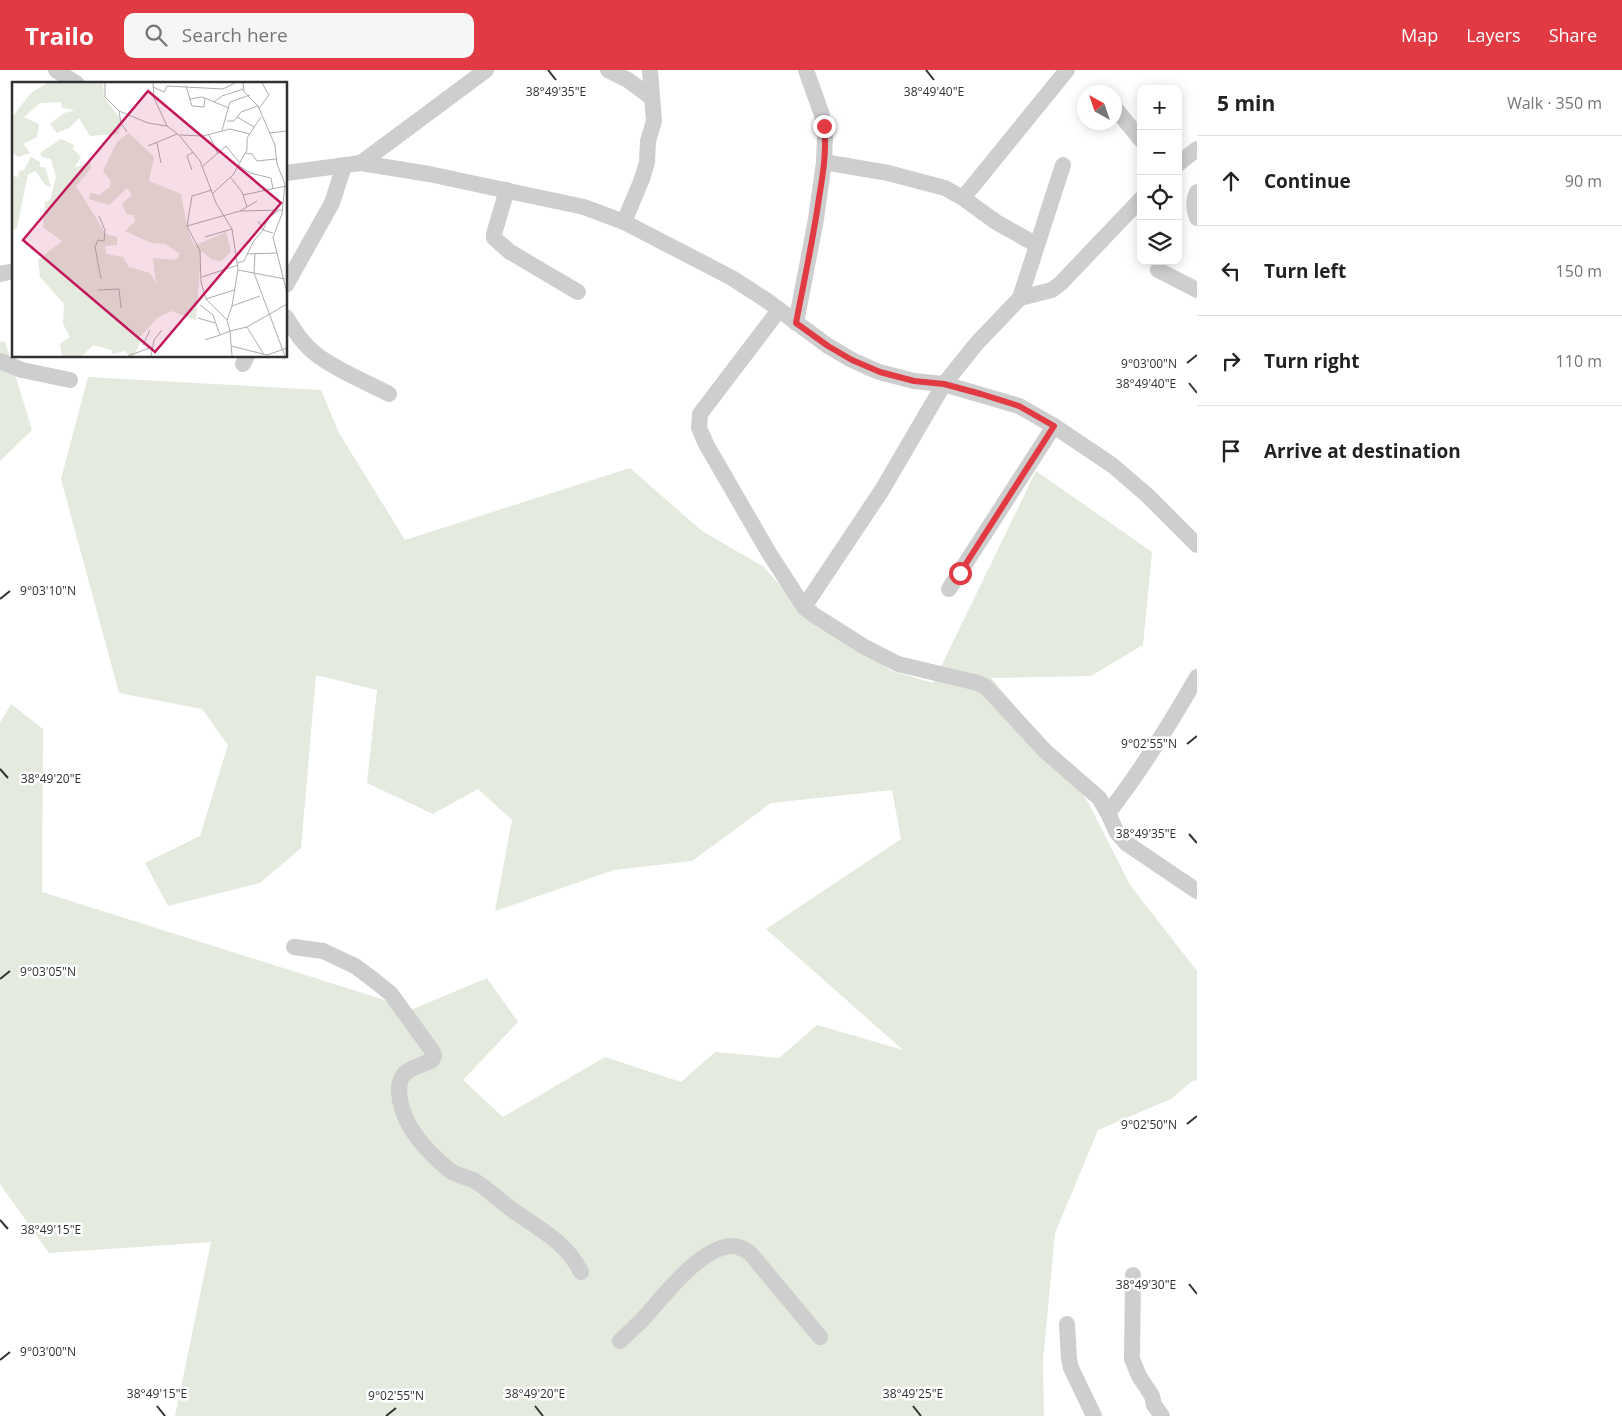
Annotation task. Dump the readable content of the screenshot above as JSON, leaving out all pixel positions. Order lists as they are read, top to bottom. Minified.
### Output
{"north":"top left","page":{"header":"Trailo","search":"Search here","nav":["Map","Layers","Share"],"heading":["5 min","Walk · 350 m"],"map_buttons":["+","−"],"list":[["Continue","90 m"],["Turn left","150 m"],["Turn right","110 m"],"Arrive at destination"]},"coordinates":["38°49'40\"E","38°49'35\"E","9°03'00\"N","9°03'10\"N","9°02'55\"N","38°49'20\"E","9°03'05\"N","9°02'50\"N","38°49'15\"E","38°49'30\"E","38°49'25\"E"]}
